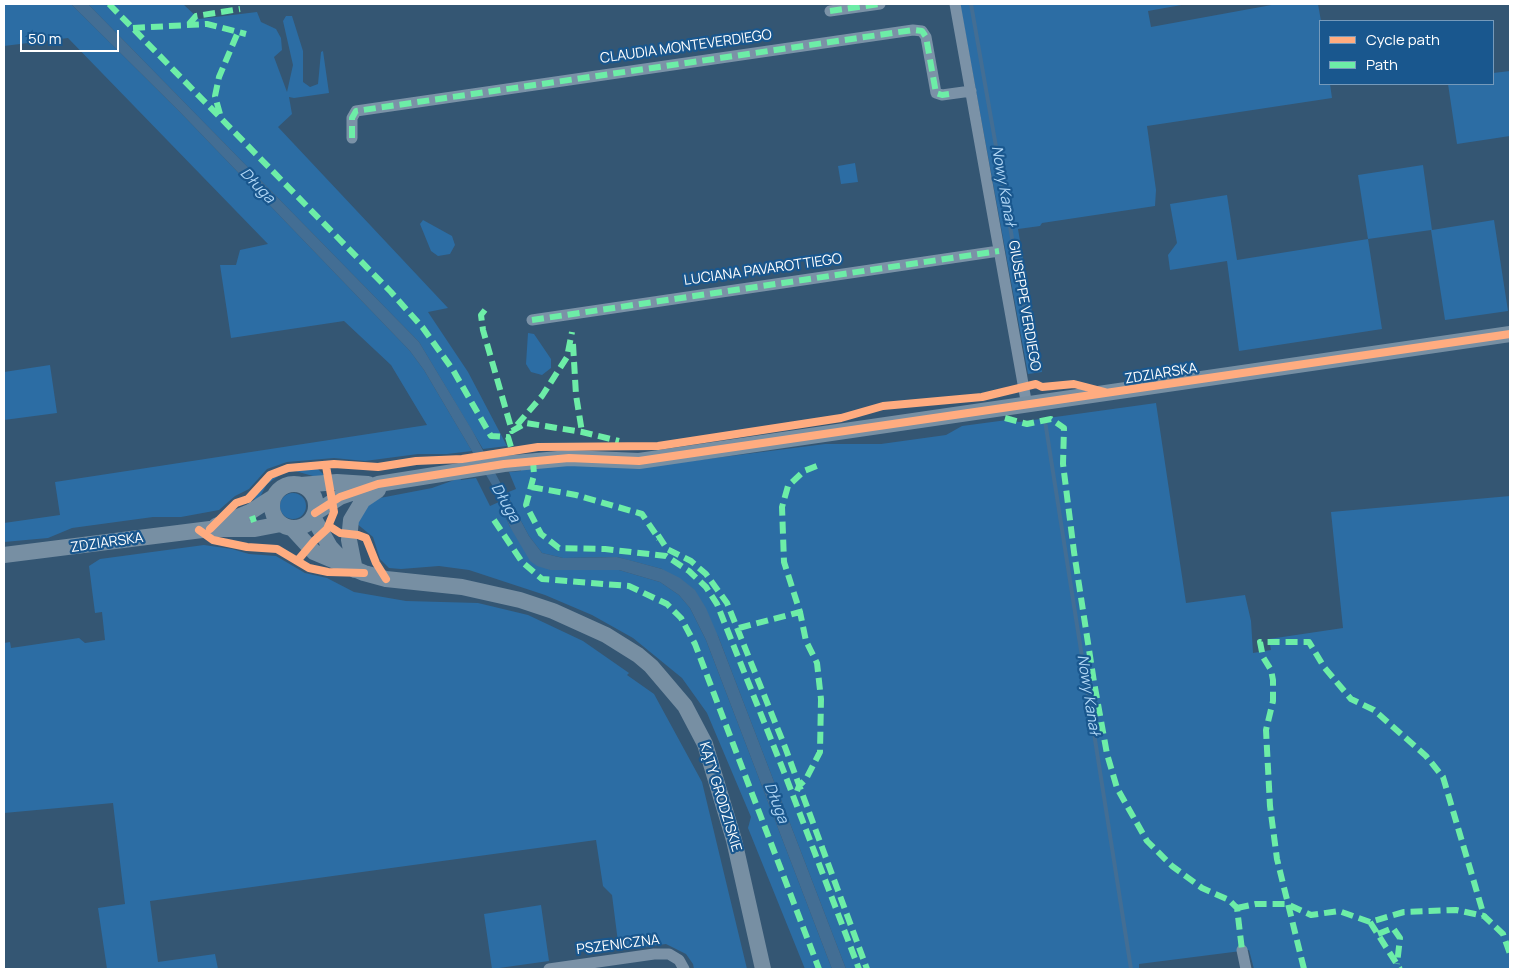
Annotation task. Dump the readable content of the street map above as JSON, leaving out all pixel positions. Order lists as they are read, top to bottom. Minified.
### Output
{"streets":{"street":["CLAUDIA MONTEVERDIEGO","LUCIANA PAVAROTTIEGO","GIUSEPPE VERDIEGO","ZDZIARSKA","KĄTY GRODZISKIE","PSZENICZNA"]},"crossings":[["CLAUDIA MONTEVERDIEGO","GIUSEPPE VERDIEGO"],["LUCIANA PAVAROTTIEGO","GIUSEPPE VERDIEGO"],["GIUSEPPE VERDIEGO","ZDZIARSKA"],["ZDZIARSKA","KĄTY GRODZISKIE"]],"water":["Długa","Nowy Kanał"],"legend":["Cycle path","Path"],"scale_bar":"50 m"}
